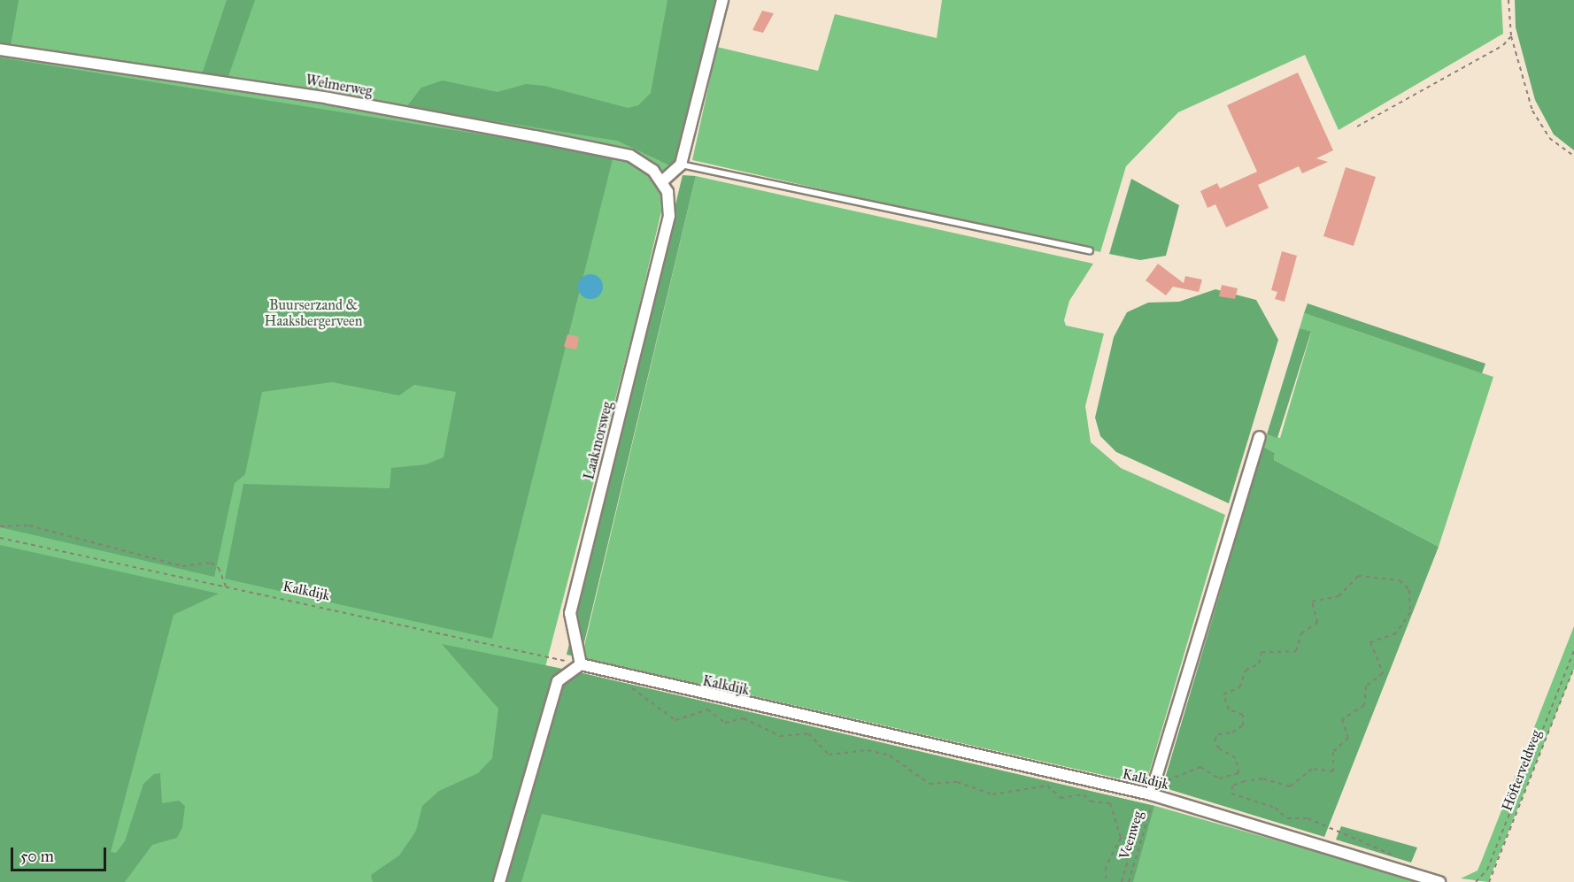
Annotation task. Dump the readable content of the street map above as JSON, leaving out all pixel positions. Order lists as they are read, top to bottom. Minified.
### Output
{"streets":{"street":["Welmerweg","Laakmorsweg","Kalkdijk"],"path":["Höfterveldweg","Veenweg"]},"crossings":[["Welmerweg","Laakmorsweg"],["Laakmorsweg","Kalkdijk"],["Kalkdijk","Veenweg"]],"parks":["Buurserzand & Haaksbergerveen"],"scale_bar":"50 m"}
